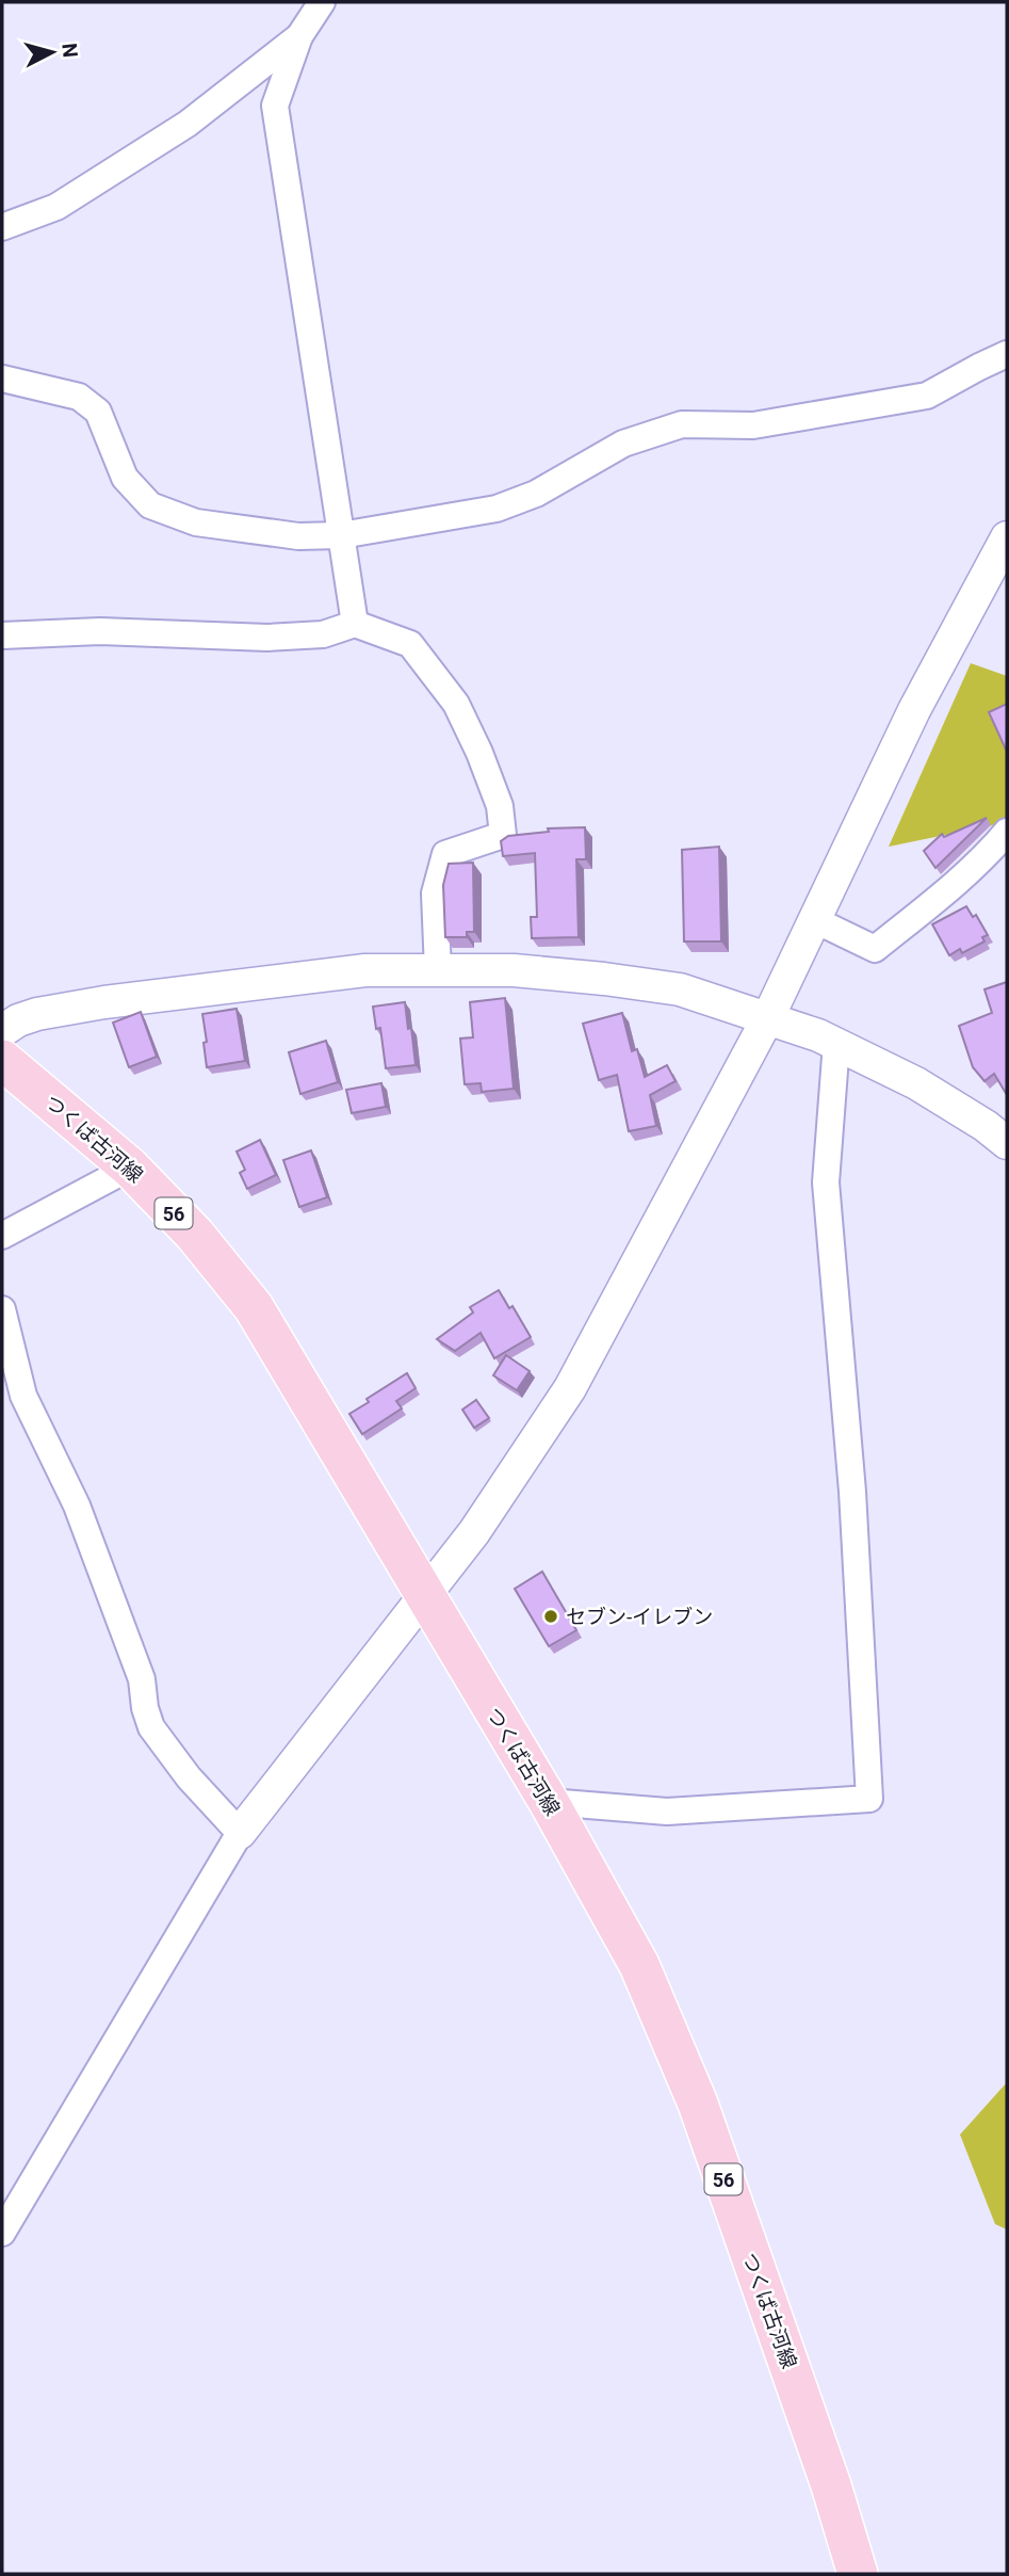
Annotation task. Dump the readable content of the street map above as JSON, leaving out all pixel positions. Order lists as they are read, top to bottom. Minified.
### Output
{"streets":{"main road":["つくば古河線","56"]},"places":["セブン-イレブン"],"north":"right"}
